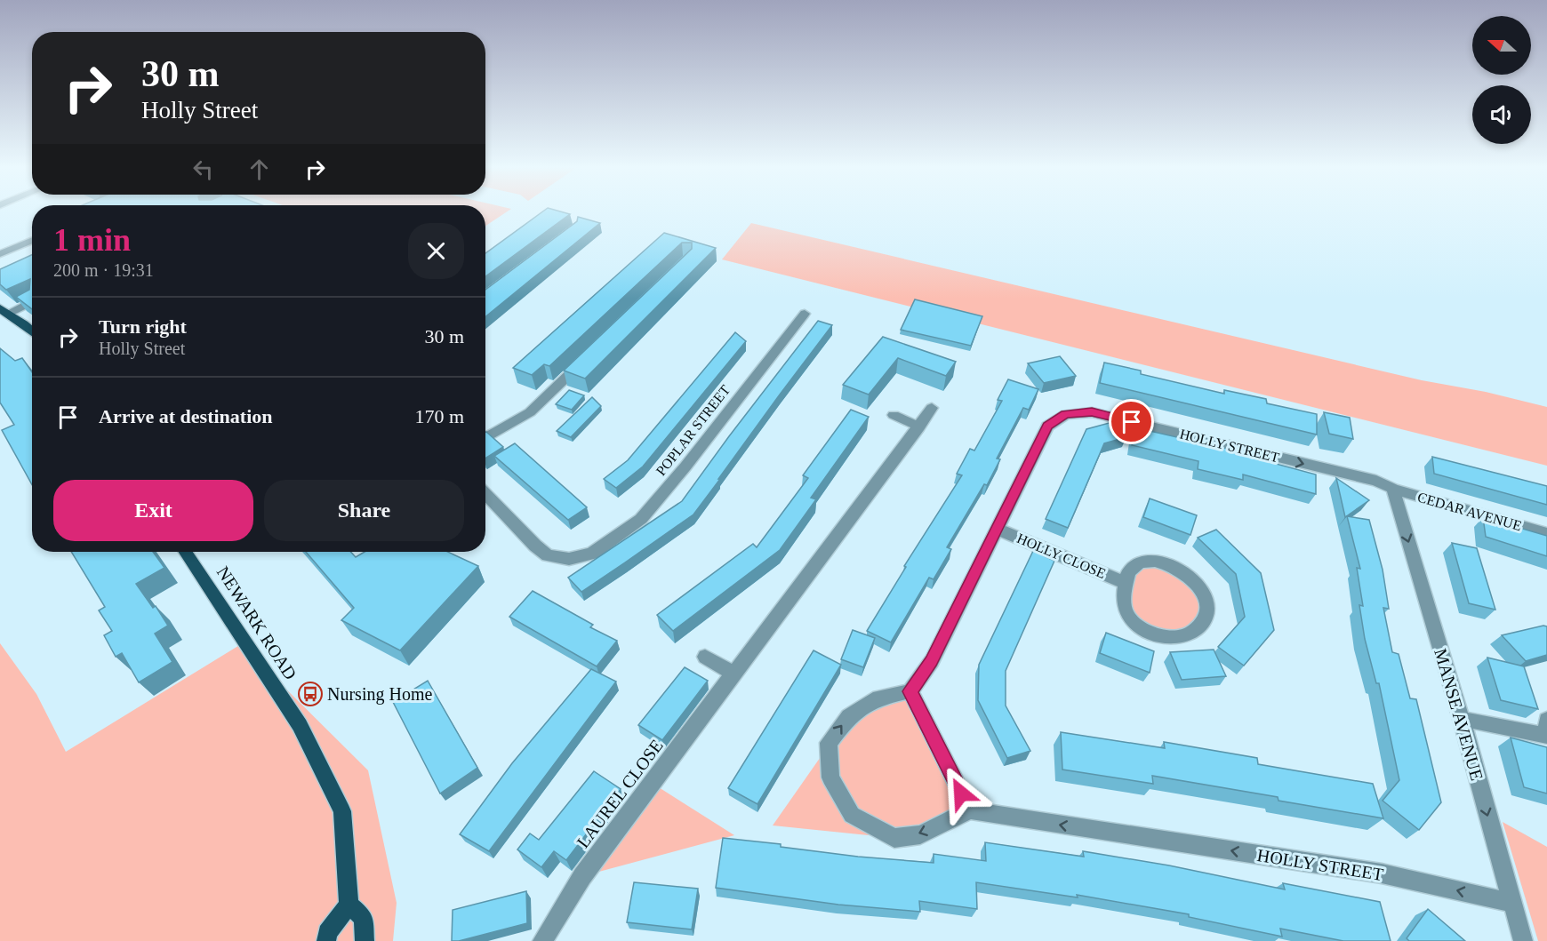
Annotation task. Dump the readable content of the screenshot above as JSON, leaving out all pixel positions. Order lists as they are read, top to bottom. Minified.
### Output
{"streets":{"main road":["NEWARK ROAD"],"street":["POPLAR STREET","HOLLY STREET","CEDAR AVENUE","HOLLY CLOSE","MANSE AVENUE","LAUREL CLOSE"]},"crossings":[["HOLLY STREET","CEDAR AVENUE"],["HOLLY STREET","HOLLY CLOSE"],["HOLLY STREET","MANSE AVENUE"],["CEDAR AVENUE","MANSE AVENUE"]],"one_way":["MANSE AVENUE"],"places":{"bus stop":["Nursing Home"]},"north":"left","page":{"turn":["30 m","Holly Street"],"heading":["1 min","200 m · 19:31"],"list":[{"name":"Turn right","note":"Holly Street","value":"30 m"},{"name":"Arrive at destination","value":"170 m"}],"buttons":["Exit","Share"]}}
